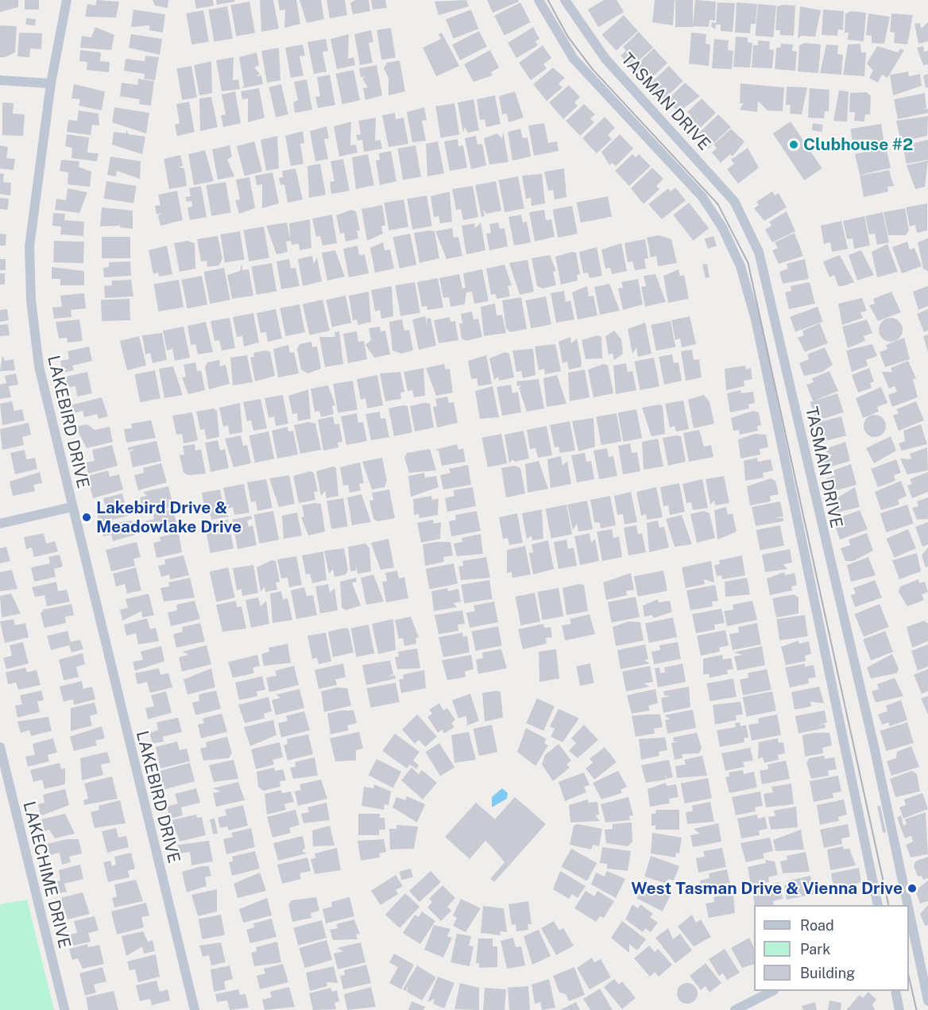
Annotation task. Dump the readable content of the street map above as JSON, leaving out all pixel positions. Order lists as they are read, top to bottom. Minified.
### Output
{"streets":{"street":["TASMAN DRIVE","LAKEBIRD DRIVE","LAKECHIME DRIVE"]},"places":["Clubhouse #2","Lakebird Drive & Meadowlake Drive","West Tasman Drive & Vienna Drive"],"legend":["Road","Park","Building"]}
